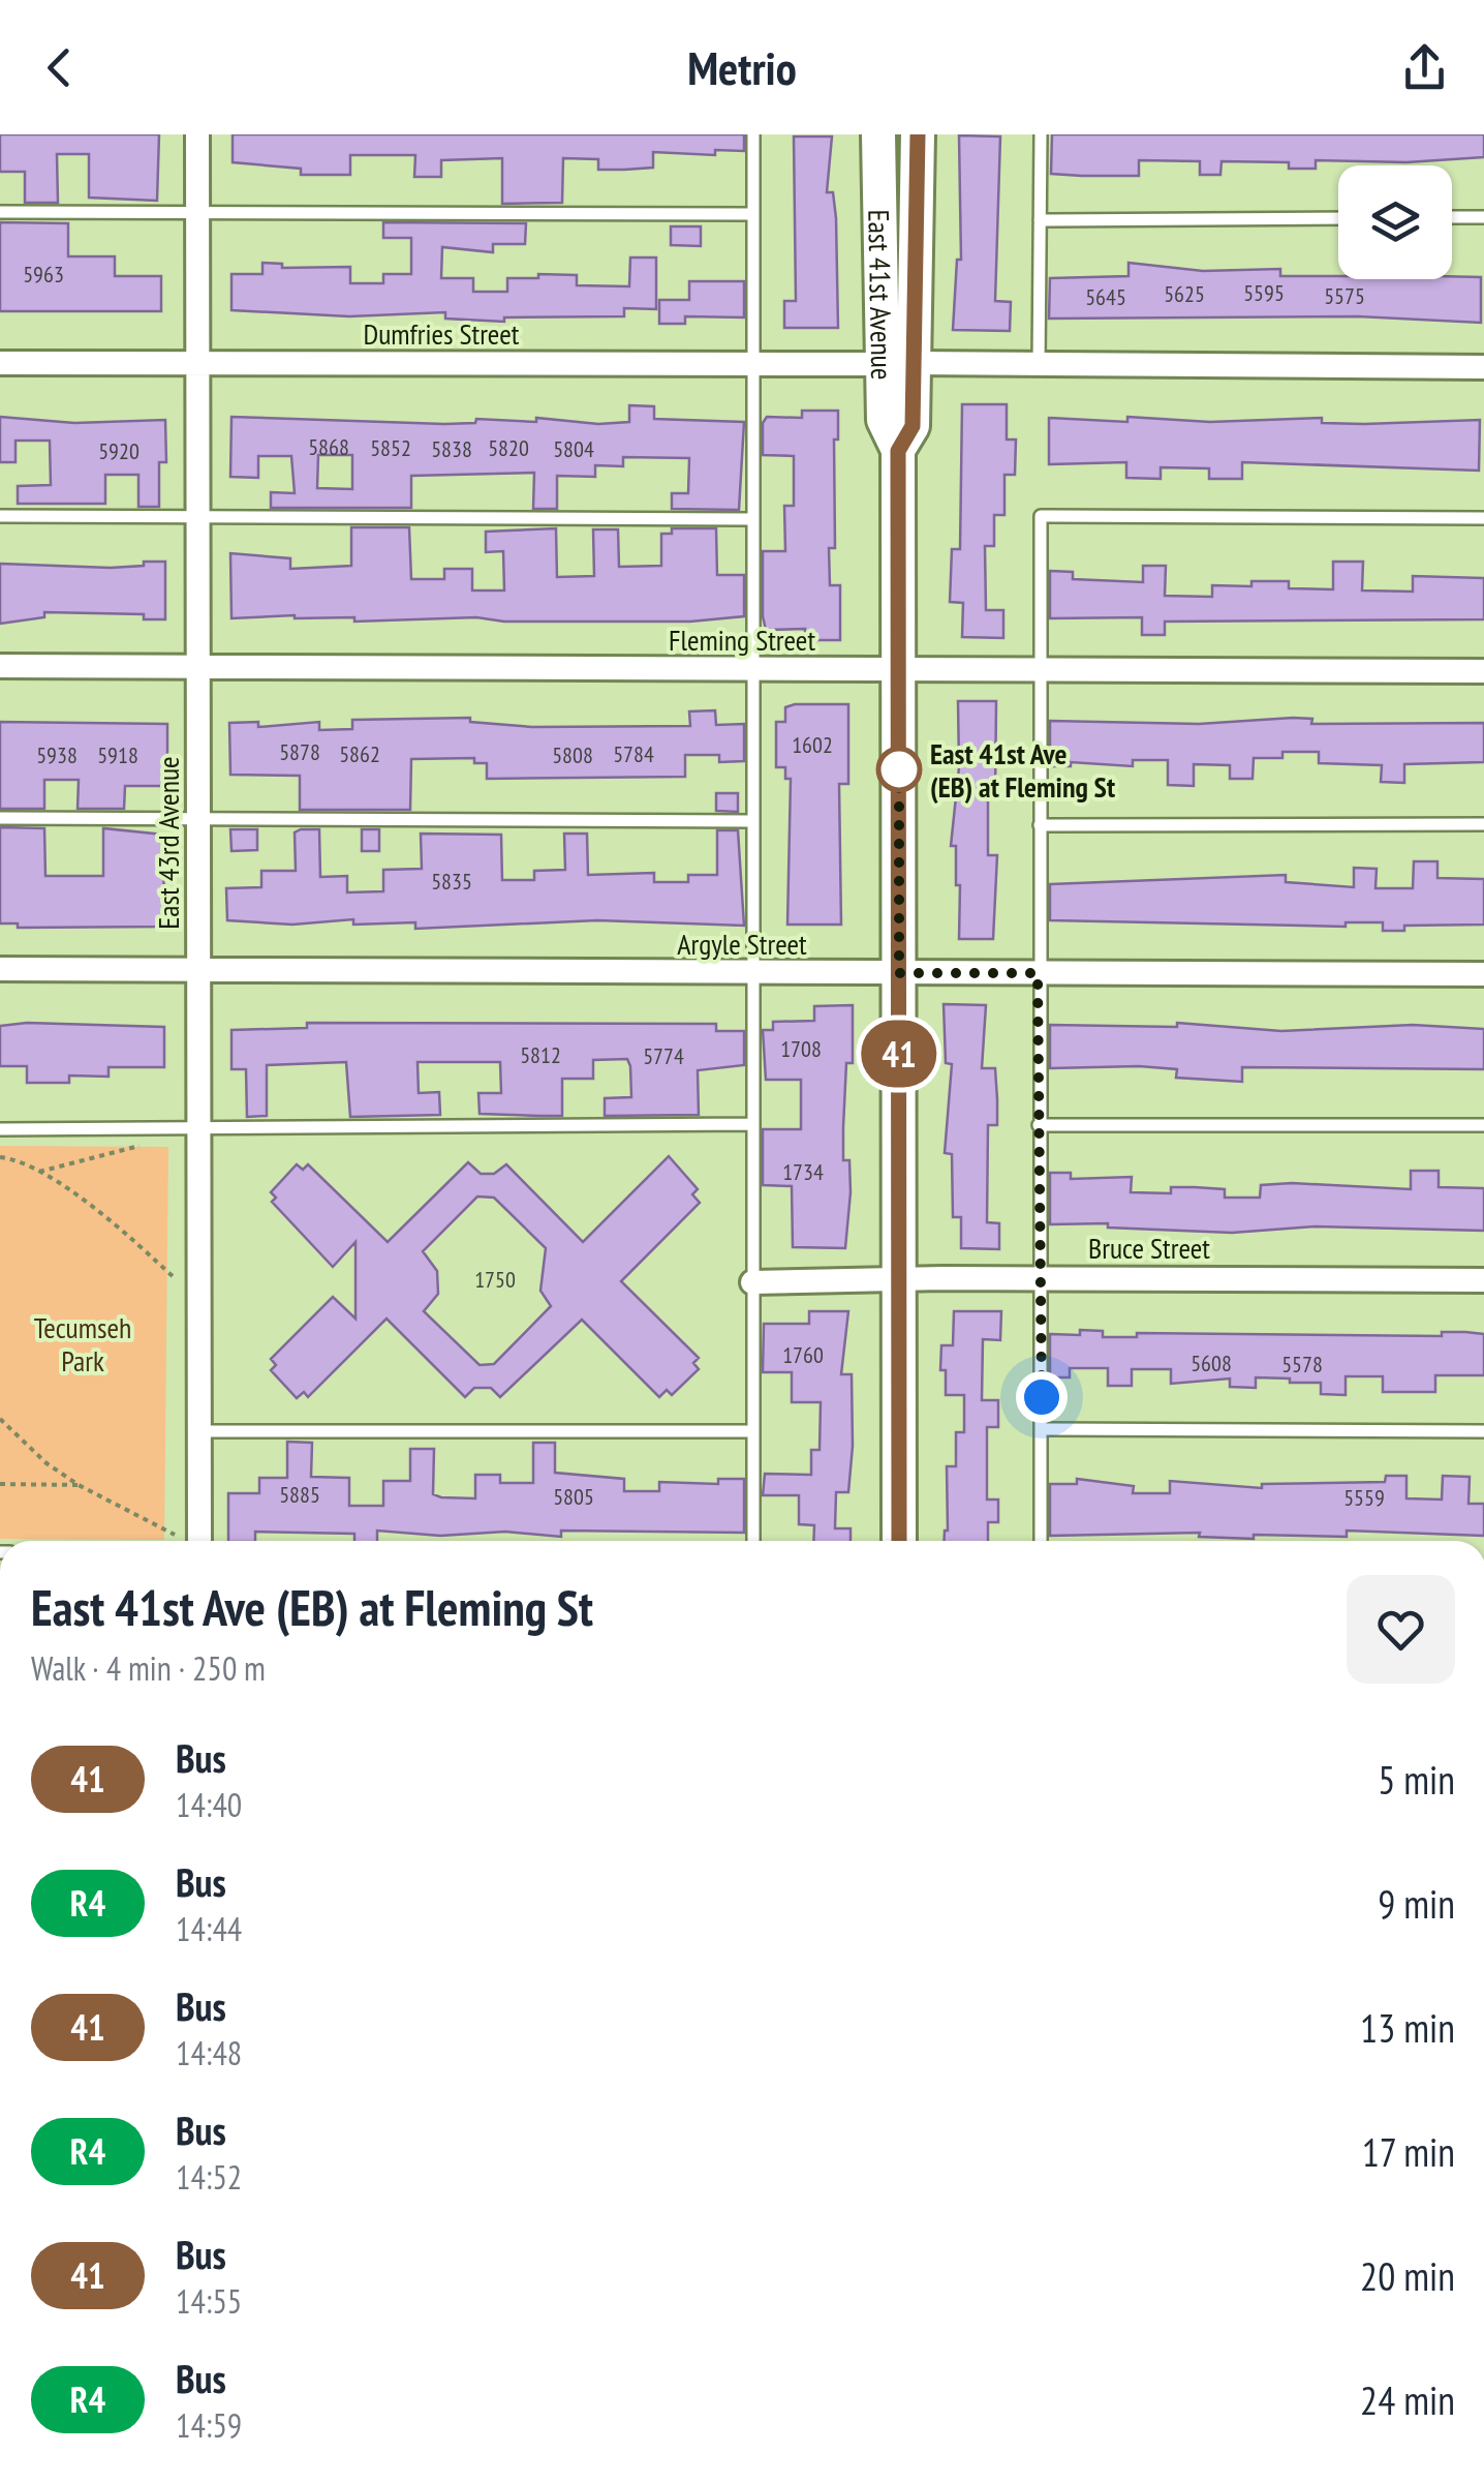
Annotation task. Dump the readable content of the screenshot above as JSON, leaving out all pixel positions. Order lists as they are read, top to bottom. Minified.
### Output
{"streets":{"main road":["East 41st Avenue"],"street":["Dumfries Street","Fleming Street","East 43rd Avenue","Argyle Street","Bruce Street"]},"crossings":[["East 41st Avenue","Dumfries Street"],["East 41st Avenue","Fleming Street"],["East 41st Avenue","Argyle Street"],["East 41st Avenue","Bruce Street"],["Dumfries Street","East 43rd Avenue"],["Fleming Street","East 43rd Avenue"],["East 43rd Avenue","Argyle Street"]],"parks":["Tecumseh Park"],"places":["East 41st Ave (EB) at Fleming St"],"lines":["bus line 41"],"house_numbers":["5963","5595","5625","5575","5645","5868","5852","5820","5838","5804","5920","1602","5878","5862","5784","5938","5918","5808","5835","1708","5812","5774","1734","1750","1760","5608","5578","5885","5805","5559"],"page":{"header":"Metrio","on_map":"41","heading":["East 41st Ave (EB) at Fleming St","Walk · 4 min · 250 m"],"list":[{"mark":"41","name":"Bus","note":"14:40","value":"5 min"},{"mark":"R4","name":"Bus","note":"14:44","value":"9 min"},{"mark":"41","name":"Bus","note":"14:48","value":"13 min"},{"mark":"R4","name":"Bus","note":"14:52","value":"17 min"},{"mark":"41","name":"Bus","note":"14:55","value":"20 min"},{"mark":"R4","name":"Bus","note":"14:59","value":"24 min"}]}}
